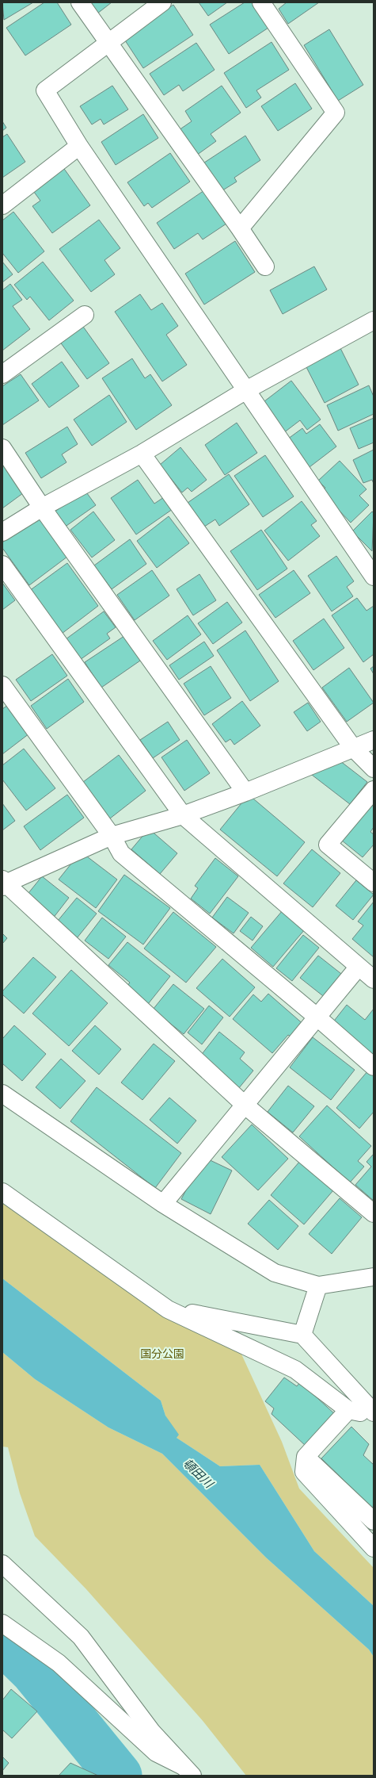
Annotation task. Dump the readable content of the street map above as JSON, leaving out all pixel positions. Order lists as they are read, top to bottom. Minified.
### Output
{"water":["頓田川"],"parks":["国分公園"]}
